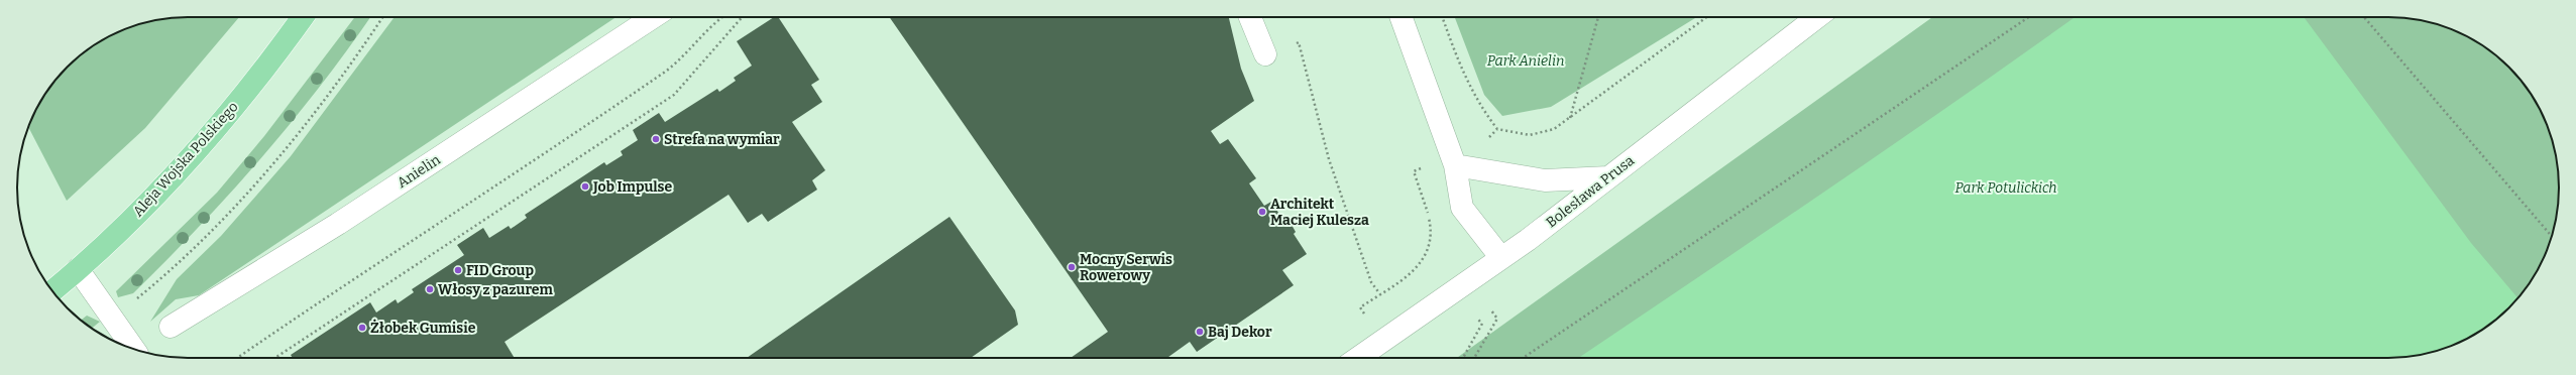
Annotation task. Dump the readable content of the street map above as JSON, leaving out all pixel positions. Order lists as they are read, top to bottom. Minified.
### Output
{"streets":{"main road":["Aleja Wojska Polskiego"],"street":["Anielin","Bolesława Prusa"]},"parks":["Park Anielin","Park Potulickich"],"places":["Strefa na wymiar","Job Impulse","Architekt Maciej Kulesza","Mocny Serwis Rowerowy","FID Group","Włosy z pazurem","Żłobek Gumisie","Baj Dekor"]}
